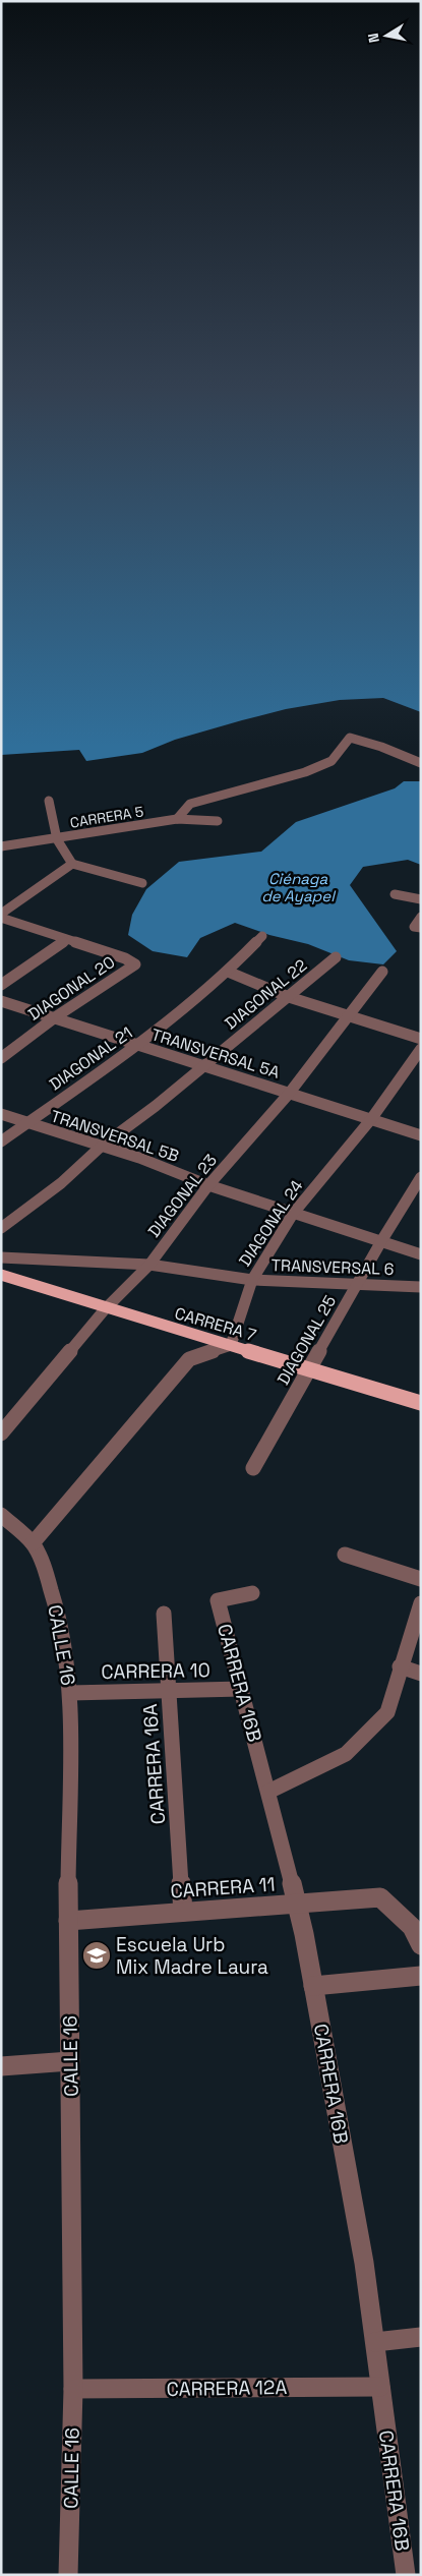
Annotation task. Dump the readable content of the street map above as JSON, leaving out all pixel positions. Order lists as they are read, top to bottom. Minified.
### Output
{"streets":{"main road":["CARRERA 7"],"street":["CARRERA 5","DIAGONAL 20","DIAGONAL 22","TRANSVERSAL 5A","DIAGONAL 21","TRANSVERSAL 5B","DIAGONAL 23","DIAGONAL 24","TRANSVERSAL 6","DIAGONAL 25","CALLE 16","CARRERA 10","CARRERA 16B","CARRERA 16A","CARRERA 11","CARRERA 12A"]},"crossings":[["DIAGONAL 20","TRANSVERSAL 5A"],["DIAGONAL 22","TRANSVERSAL 5A"],["DIAGONAL 22","TRANSVERSAL 5B"],["TRANSVERSAL 5A","DIAGONAL 21"],["TRANSVERSAL 5A","DIAGONAL 23"],["TRANSVERSAL 5A","DIAGONAL 24"],["DIAGONAL 21","TRANSVERSAL 5B"],["TRANSVERSAL 5B","DIAGONAL 23"],["TRANSVERSAL 5B","DIAGONAL 24"],["TRANSVERSAL 5B","DIAGONAL 25"],["DIAGONAL 23","TRANSVERSAL 6"],["DIAGONAL 23","CARRERA 7"],["DIAGONAL 24","TRANSVERSAL 6"],["DIAGONAL 24","CARRERA 7"],["TRANSVERSAL 6","DIAGONAL 25"],["CARRERA 7","DIAGONAL 25"],["CALLE 16","CARRERA 10"],["CALLE 16","CARRERA 11"],["CALLE 16","CARRERA 12A"],["CARRERA 10","CARRERA 16B"],["CARRERA 10","CARRERA 16A"],["CARRERA 16B","CARRERA 11"],["CARRERA 16B","CARRERA 12A"],["CARRERA 16A","CARRERA 11"]],"water":["Ciénaga de Ayapel"],"places":{"school or university":["Escuela Urb Mix Madre Laura"]},"north":"left"}
